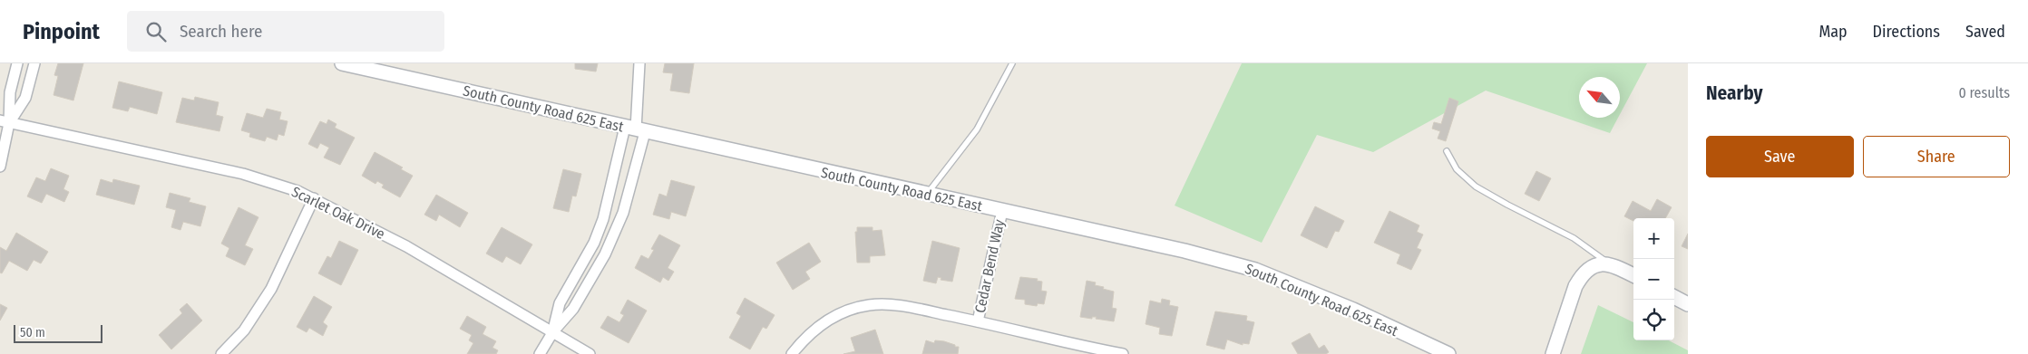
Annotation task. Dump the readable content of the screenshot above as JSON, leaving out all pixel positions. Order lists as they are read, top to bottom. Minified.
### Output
{"streets":{"street":["South County Road 625 East","Scarlet Oak Drive","Cedar Bend Way"]},"crossings":[["South County Road 625 East","Cedar Bend Way"]],"scale_bar":"50 m","north":"top left","page":{"header":"Pinpoint","search":"Search here","nav":["Map","Directions","Saved"],"heading":["Nearby","0 results"],"buttons":["Save","Share"],"map_buttons":["+","−"],"scale":"50 m"}}
